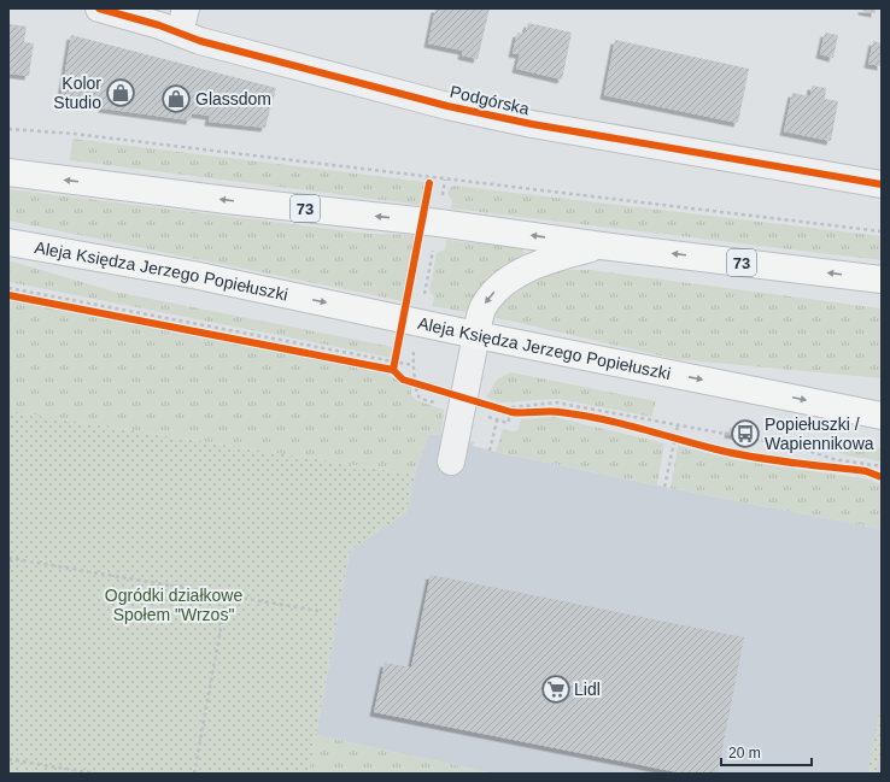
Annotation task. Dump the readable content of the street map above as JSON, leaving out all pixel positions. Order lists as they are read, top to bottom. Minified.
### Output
{"streets":{"main road":["73","Aleja Księdza Jerzego Popiełuszki"],"street":["Podgórska"]},"parks":["Ogródki działkowe Społem \"Wrzos\""],"places":{"shop":["Kolor Studio","Glassdom"],"bus stop":["Popiełuszki / Wapiennikowa"],"supermarket":["Lidl"]},"scale_bar":"20 m"}
